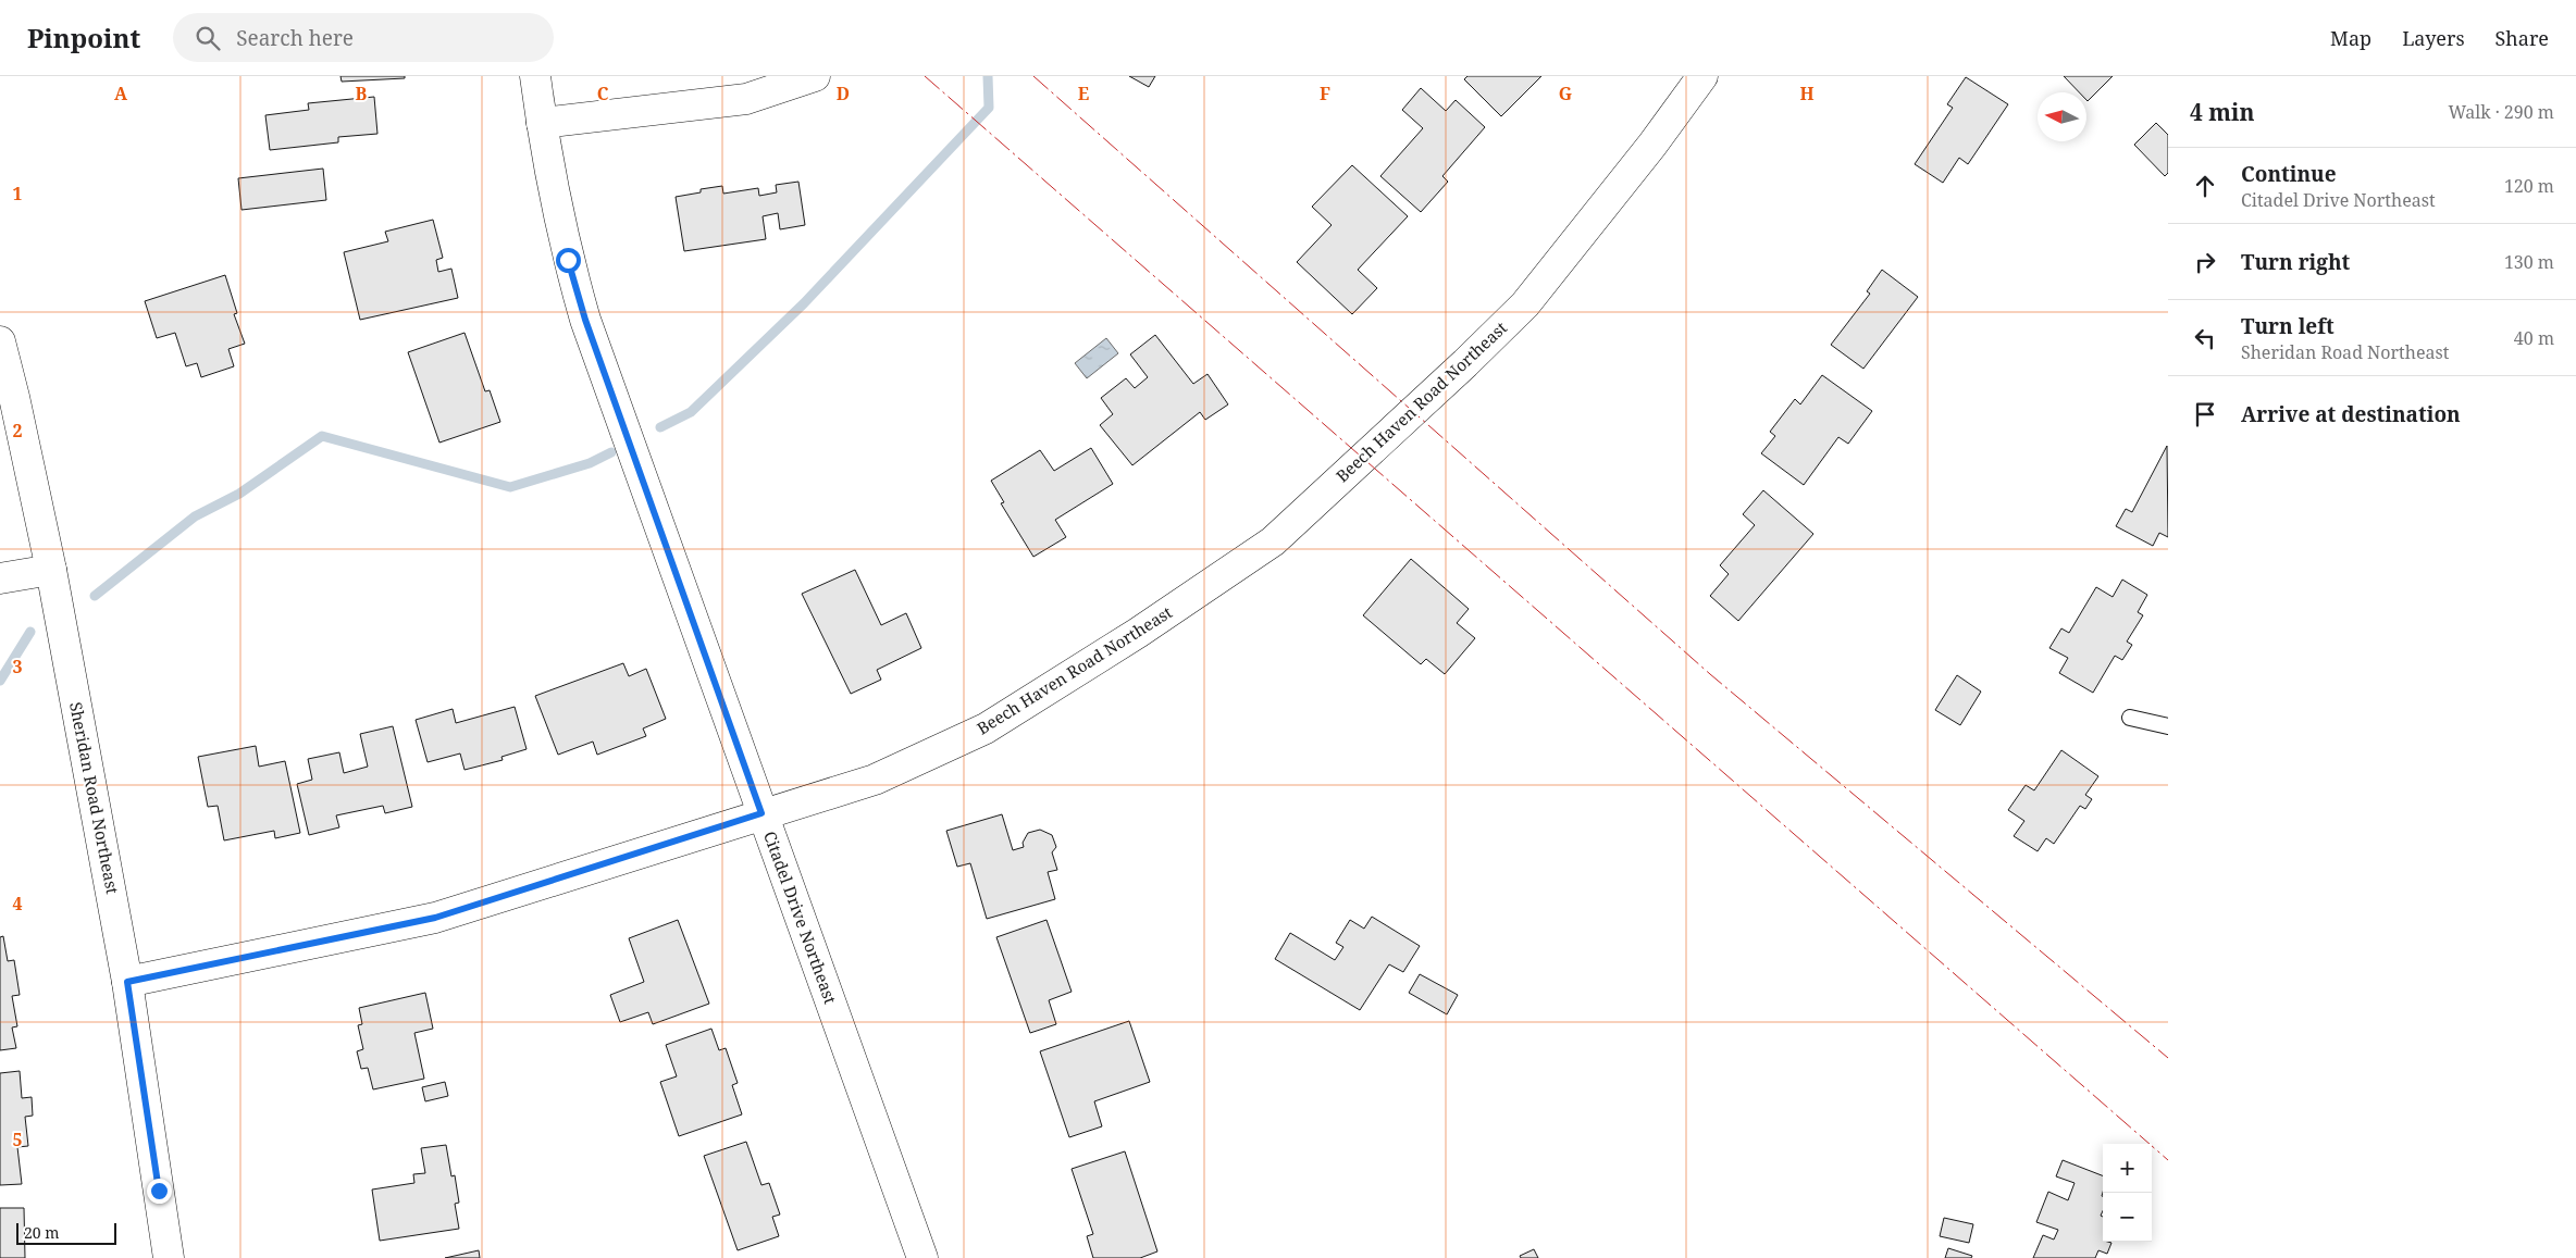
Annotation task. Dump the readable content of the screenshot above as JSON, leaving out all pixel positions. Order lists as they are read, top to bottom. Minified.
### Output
{"streets":{"street":["Beech Haven Road Northeast","Sheridan Road Northeast","Citadel Drive Northeast"]},"crossings":[["Beech Haven Road Northeast","Sheridan Road Northeast"],["Beech Haven Road Northeast","Citadel Drive Northeast"]],"scale_bar":"20 m","north":"left","page":{"header":"Pinpoint","search":"Search here","nav":["Map","Layers","Share"],"heading":["4 min","Walk · 290 m"],"list":[["Continue","Citadel Drive Northeast","120 m"],["Turn right","130 m"],["Turn left","Sheridan Road Northeast","40 m"],"Arrive at destination"],"map_buttons":["+","−"],"scale":"20 m"},"grid":{"columns":["A","B","C","D","E","F","G","H"],"rows":["1","2","3","4","5"]}}
